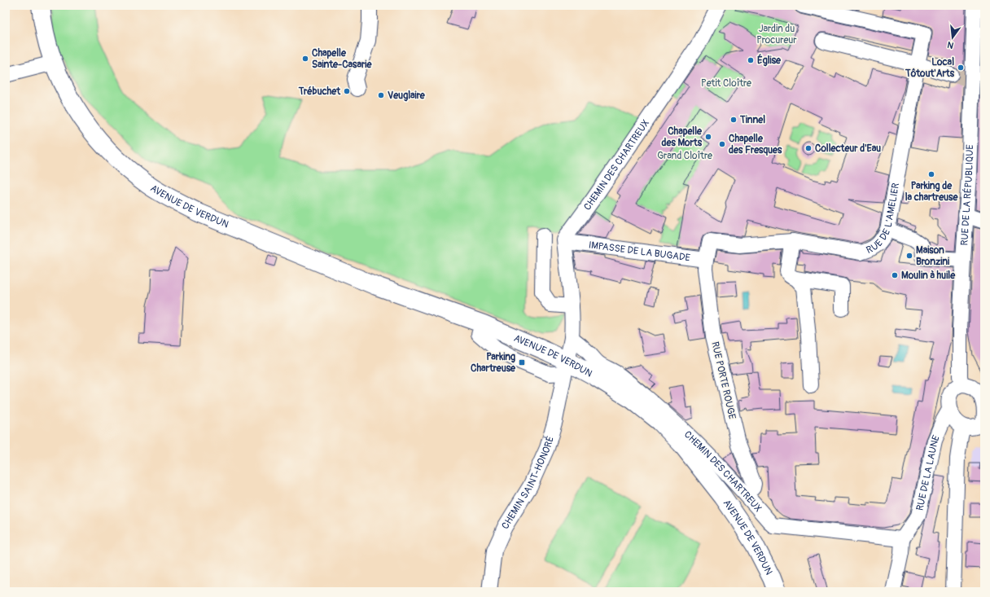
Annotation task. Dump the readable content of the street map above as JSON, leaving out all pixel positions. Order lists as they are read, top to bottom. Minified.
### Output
{"streets":{"main road":["AVENUE DE VERDUN"],"street":["CHEMIN DES CHARTREUX","RUE DE LA RÉPUBLIQUE","RUE DE L'AMELIER","IMPASSE DE LA BUGADE","RUE PORTE ROUGE","RUE DE LA LAUNE","CHEMIN SAINT-HONORÉ"]},"crossings":[["CHEMIN DES CHARTREUX","AVENUE DE VERDUN"],["CHEMIN DES CHARTREUX","RUE PORTE ROUGE"],["CHEMIN DES CHARTREUX","RUE DE LA LAUNE"],["CHEMIN DES CHARTREUX","CHEMIN SAINT-HONORÉ"],["RUE DE LA RÉPUBLIQUE","RUE DE LA LAUNE"],["AVENUE DE VERDUN","CHEMIN SAINT-HONORÉ"],["RUE DE L'AMELIER","IMPASSE DE LA BUGADE"],["RUE DE L'AMELIER","RUE PORTE ROUGE"],["IMPASSE DE LA BUGADE","RUE PORTE ROUGE"]],"parks":["Jardin du Procureur","Petit Cloître","Grand Cloître"],"places":{"other":["Chapelle Sainte-Casarie","Église","Local Tôtout'Arts","Trébuchet","Veuglaire","Tinnel","Chapelle des Morts","Chapelle des Fresques","Collecteur d'Eau","Parking de la chartreuse","Maison Bronzini","Moulin à huile"],"transit":["Parking Chartreuse"]},"north":"bottom"}
